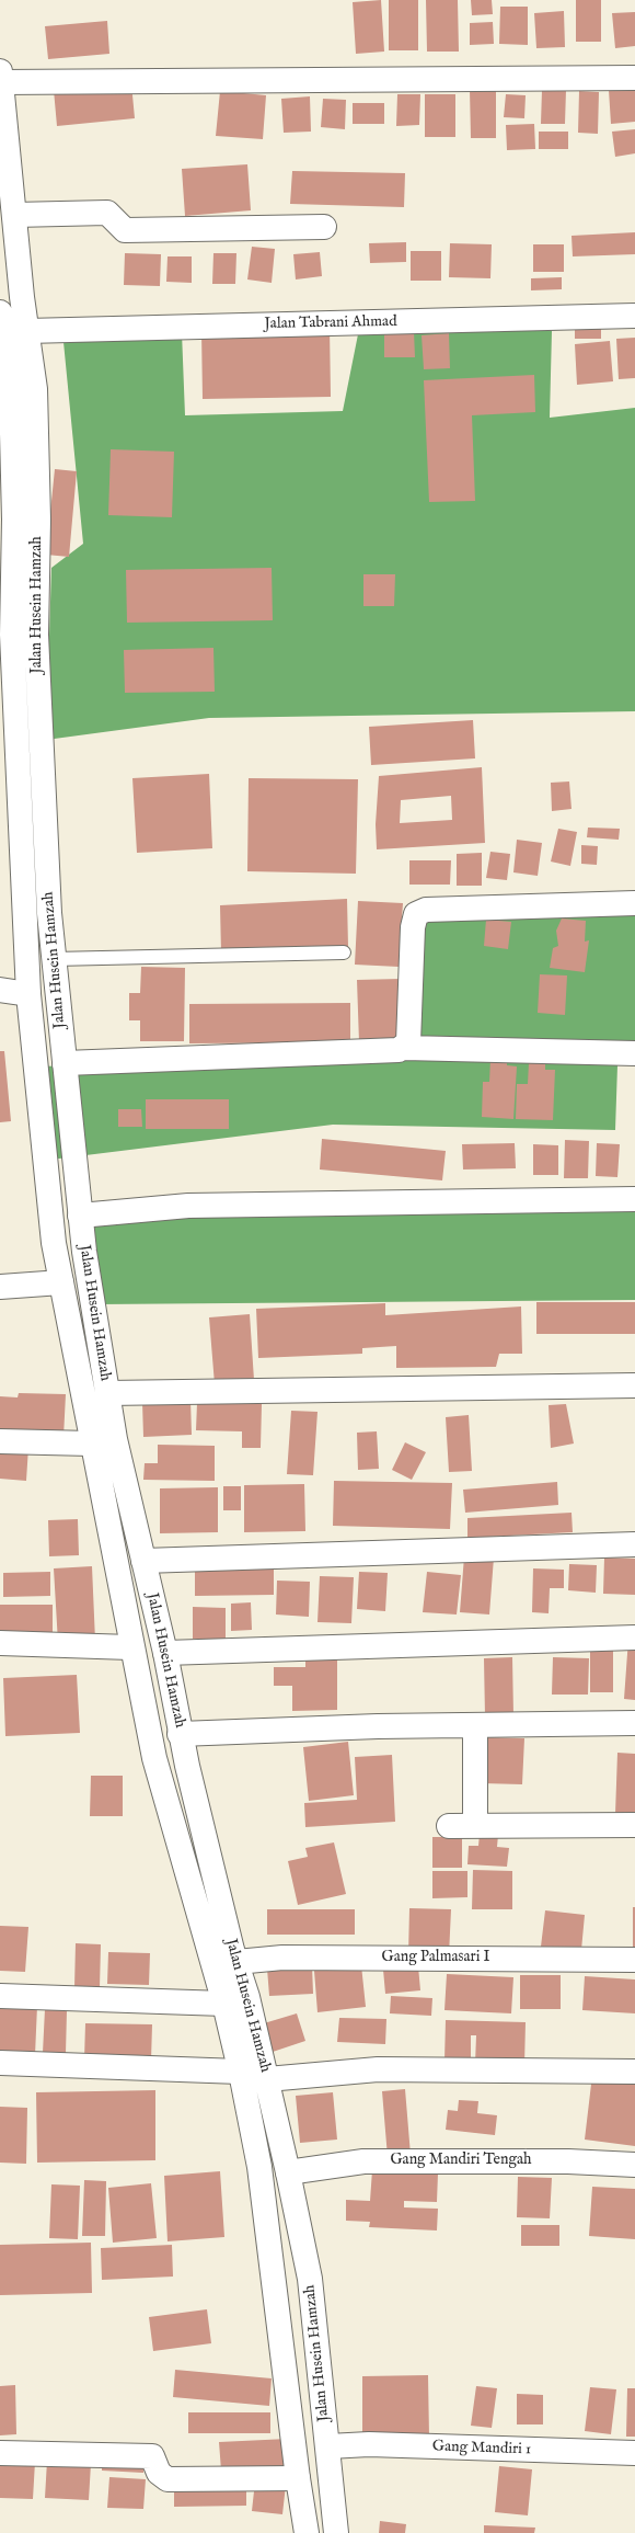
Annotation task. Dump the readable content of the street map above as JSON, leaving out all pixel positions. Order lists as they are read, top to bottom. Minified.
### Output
{"streets":{"street":["Jalan Tabrani Ahmad","Jalan Husein Hamzah","Gang Palmasari I","Gang Mandiri Tengah","Gang Mandiri 1"]},"crossings":[["Jalan Tabrani Ahmad","Jalan Husein Hamzah"],["Jalan Husein Hamzah","Gang Palmasari I"],["Jalan Husein Hamzah","Gang Mandiri Tengah"],["Jalan Husein Hamzah","Gang Mandiri 1"]]}
